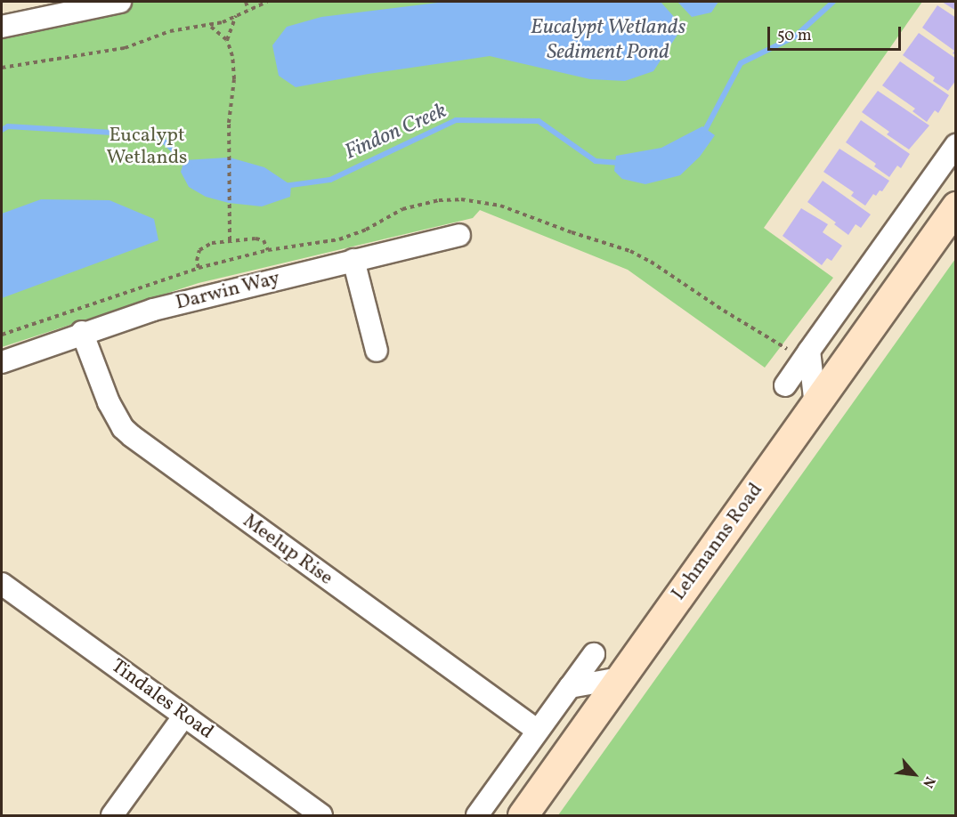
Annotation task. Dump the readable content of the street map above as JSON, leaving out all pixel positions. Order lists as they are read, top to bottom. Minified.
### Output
{"streets":{"street":["Darwin Way","Lehmanns Road","Meelup Rise","Tindales Road"]},"crossings":[["Darwin Way","Meelup Rise"]],"water":["Eucalypt Wetlands Sediment Pond","Findon Creek"],"parks":["Eucalypt Wetlands"],"scale_bar":"50 m","north":"bottom right"}
